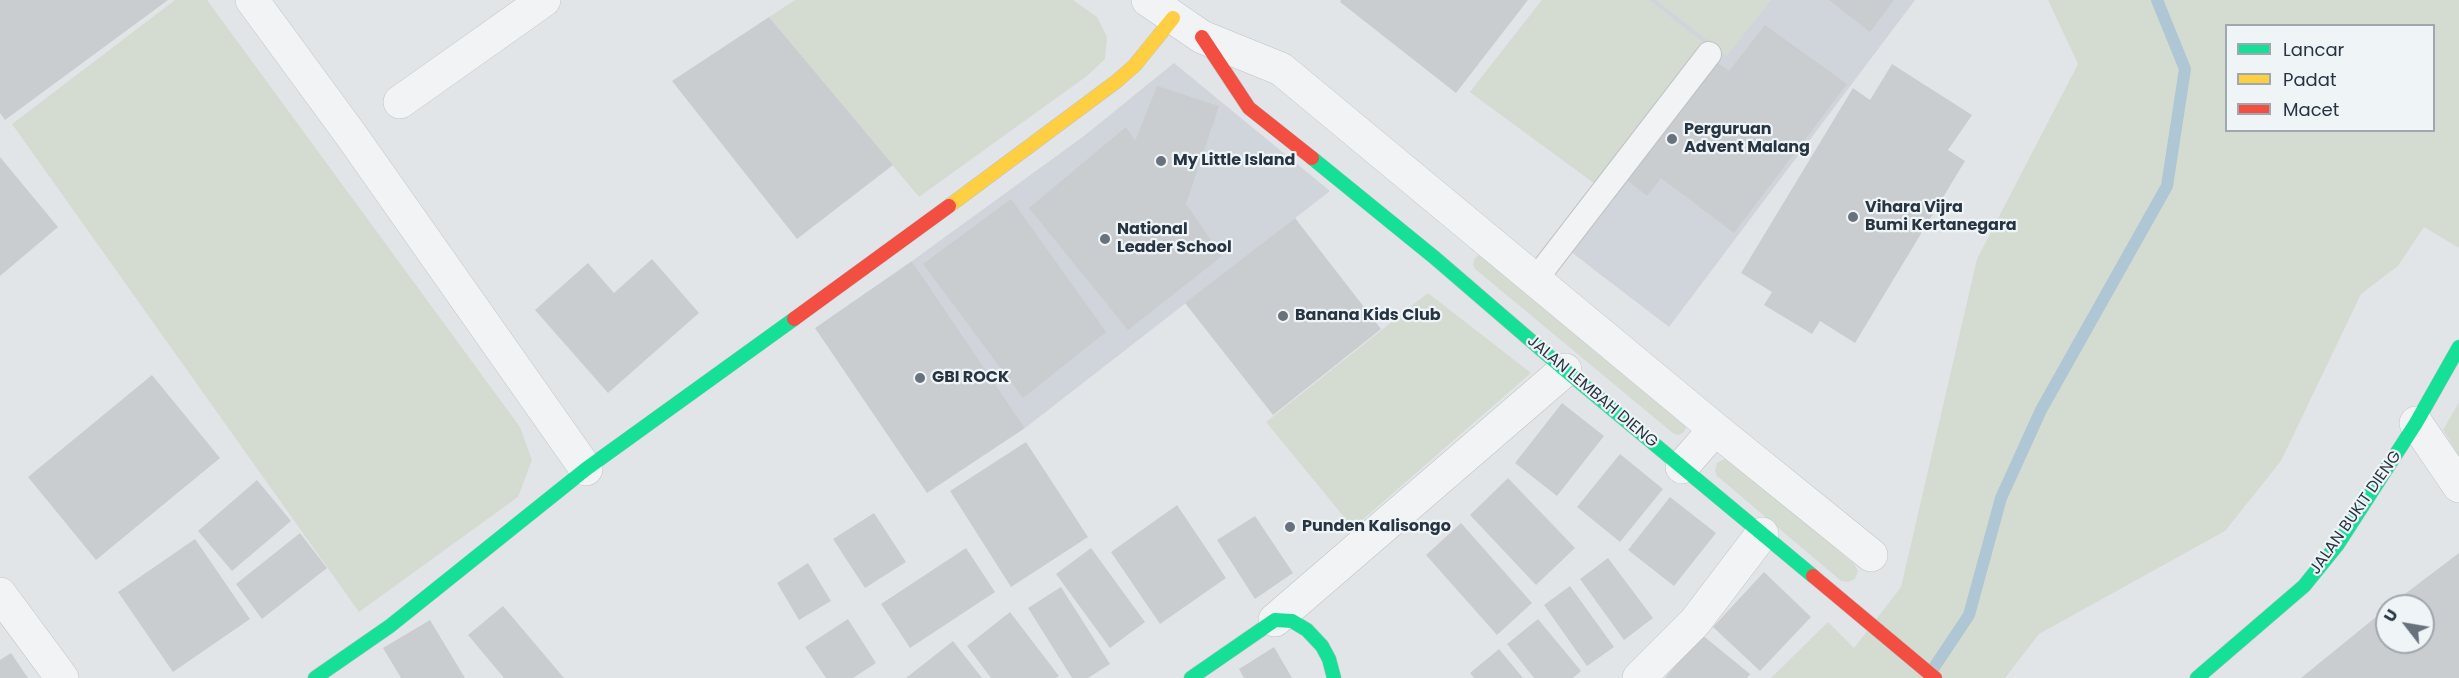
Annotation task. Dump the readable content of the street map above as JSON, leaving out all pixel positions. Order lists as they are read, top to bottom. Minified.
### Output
{"streets":{"street":["JALAN LEMBAH DIENG","JALAN BUKIT DIENG"]},"places":["Perguruan Advent Malang","My Little Island","Vihara Vijra Bumi Kertanegara","National Leader School","Banana Kids Club","GBI ROCK","Punden Kalisongo"],"legend":["Lancar","Padat","Macet"],"north":"top left"}
